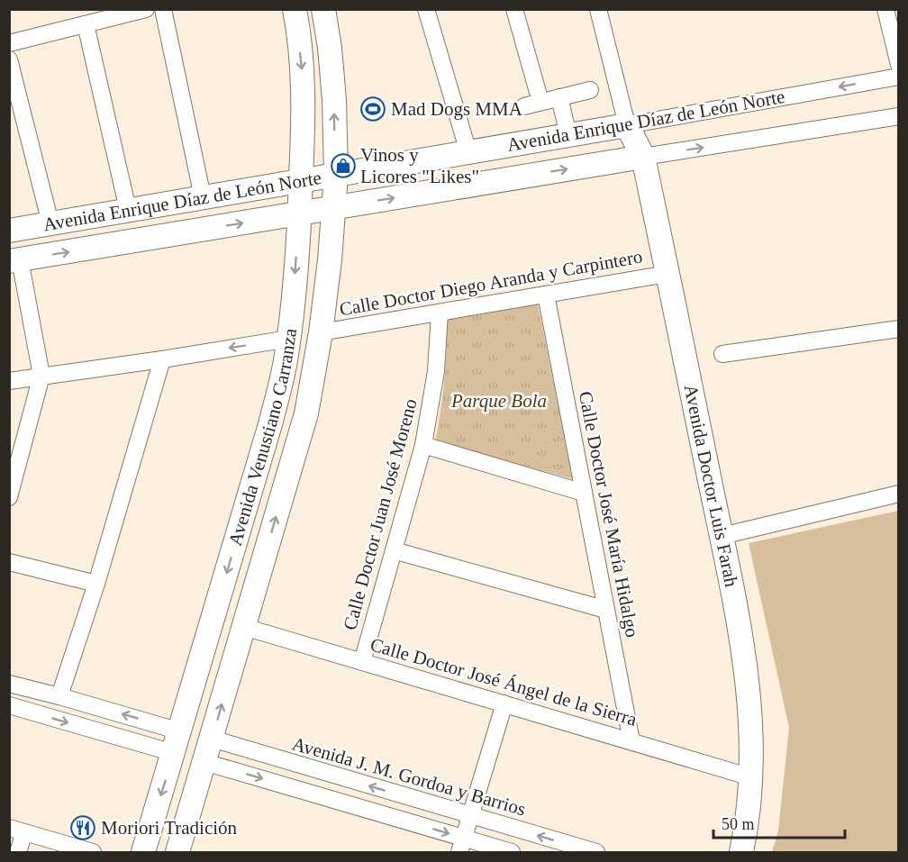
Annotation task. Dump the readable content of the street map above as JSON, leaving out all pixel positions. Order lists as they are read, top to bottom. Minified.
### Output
{"streets":{"street":["Avenida Enrique Díaz de León Norte","Calle Doctor Diego Aranda y Carpintero","Avenida Venustiano Carranza","Avenida Doctor Luis Farah","Calle Doctor Juan José Moreno","Calle Doctor José María Hidalgo","Calle Doctor José Ángel de la Sierra","Avenida J. M. Gordoa y Barrios"]},"crossings":[["Avenida Enrique Díaz de León Norte","Avenida Venustiano Carranza"],["Avenida Enrique Díaz de León Norte","Avenida Doctor Luis Farah"],["Calle Doctor Diego Aranda y Carpintero","Avenida Venustiano Carranza"],["Calle Doctor Diego Aranda y Carpintero","Avenida Doctor Luis Farah"],["Calle Doctor Diego Aranda y Carpintero","Calle Doctor Juan José Moreno"],["Calle Doctor Diego Aranda y Carpintero","Calle Doctor José María Hidalgo"],["Avenida Venustiano Carranza","Calle Doctor José Ángel de la Sierra"],["Avenida Venustiano Carranza","Avenida J. M. Gordoa y Barrios"],["Avenida Doctor Luis Farah","Calle Doctor José Ángel de la Sierra"],["Calle Doctor Juan José Moreno","Calle Doctor José Ángel de la Sierra"],["Calle Doctor José María Hidalgo","Calle Doctor José Ángel de la Sierra"]],"parks":["Parque Bola"],"places":{"sports":["Mad Dogs MMA"],"shop":["Vinos y Licores \"Likes\""],"restaurant":["Moriori Tradición"]},"scale_bar":"50 m"}
